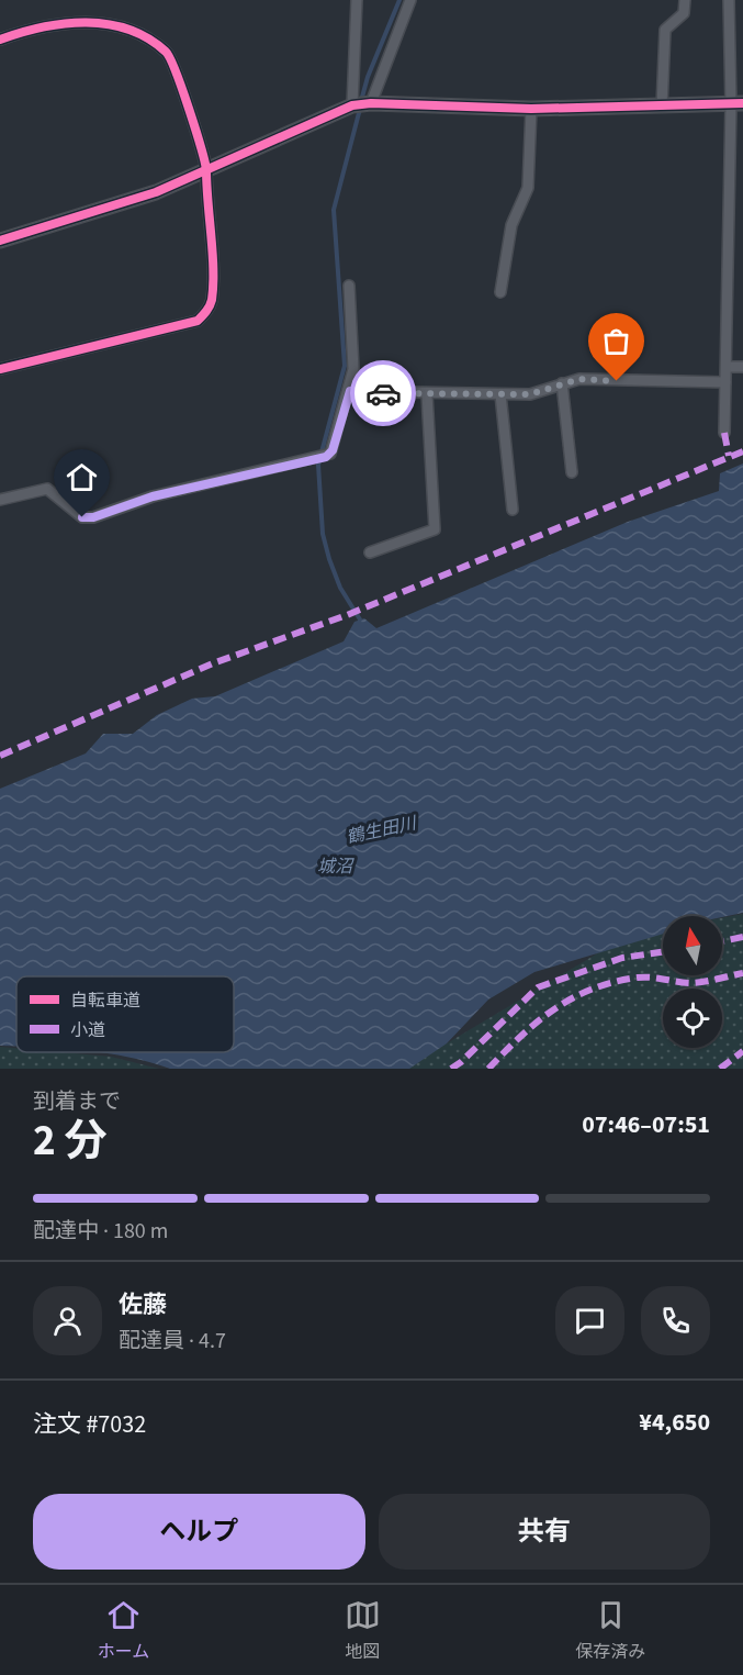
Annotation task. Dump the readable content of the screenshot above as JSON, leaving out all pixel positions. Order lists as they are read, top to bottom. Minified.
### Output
{"water":["鶴生田川","城沼"],"legend":["自転車道","小道"],"north":"top","page":{"heading":["2 分","到着まで","07:46–07:51"],"panel":["佐藤","配達員 · 4.7","注文 #7032","¥4,650"],"bar":"配達中 · 180 m","buttons":["ヘルプ","共有"],"tabs":["ホーム","地図","保存済み"]}}
